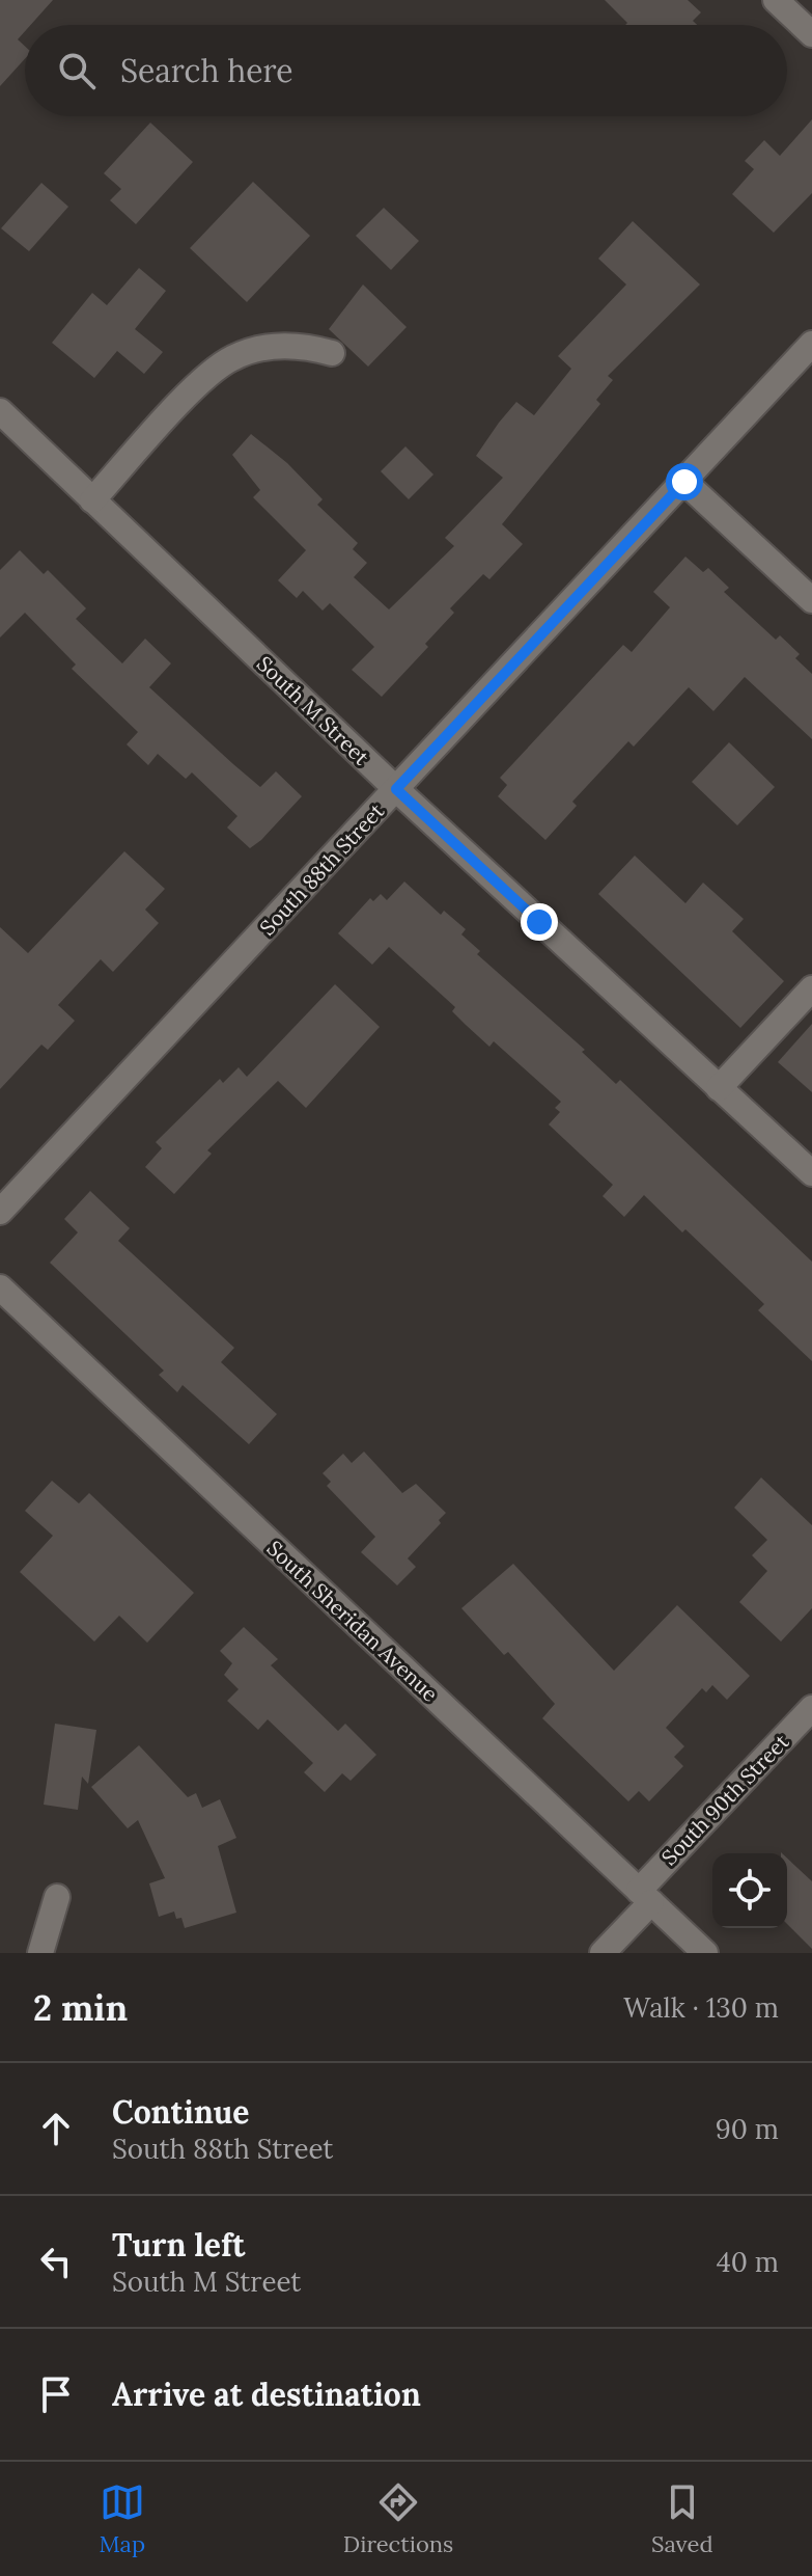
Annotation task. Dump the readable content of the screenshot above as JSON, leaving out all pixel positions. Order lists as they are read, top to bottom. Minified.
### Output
{"streets":{"street":["South M Street","South 88th Street","South Sheridan Avenue","South 90th Street"]},"crossings":[["South M Street","South 88th Street"],["South Sheridan Avenue","South 90th Street"]],"page":{"search":"Search here","heading":["2 min","Walk · 130 m"],"list":[["Continue","South 88th Street","90 m"],["Turn left","South M Street","40 m"],"Arrive at destination"],"nav":["Map","Directions","Saved"]}}
